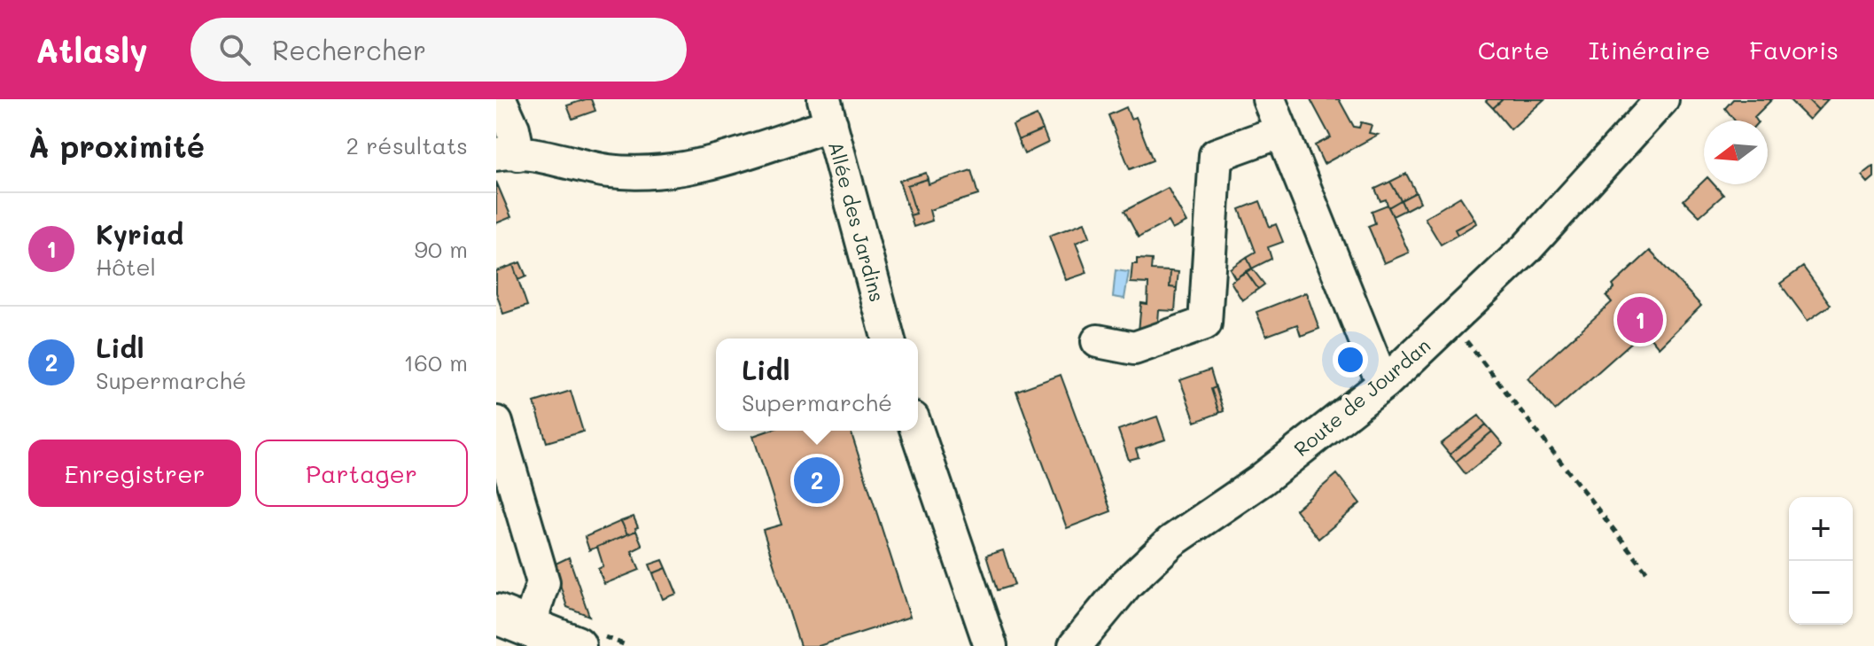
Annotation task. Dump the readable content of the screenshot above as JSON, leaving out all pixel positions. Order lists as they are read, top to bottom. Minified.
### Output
{"streets":{"street":["Allée des Jardins","Route de Jourdan"]},"north":"left","page":{"header":"Atlasly","search":"Rechercher","nav":["Carte","Itinéraire","Favoris"],"heading":["À proximité","2 résultats"],"list":[{"mark":"1","name":"Kyriad","note":"Hôtel","value":"90 m"},{"mark":"2","name":"Lidl","note":"Supermarché","value":"160 m"}],"pins":["1","2"],"popup":["Lidl","Supermarché"],"buttons":["Enregistrer","Partager"],"map_buttons":["+","−"]}}
